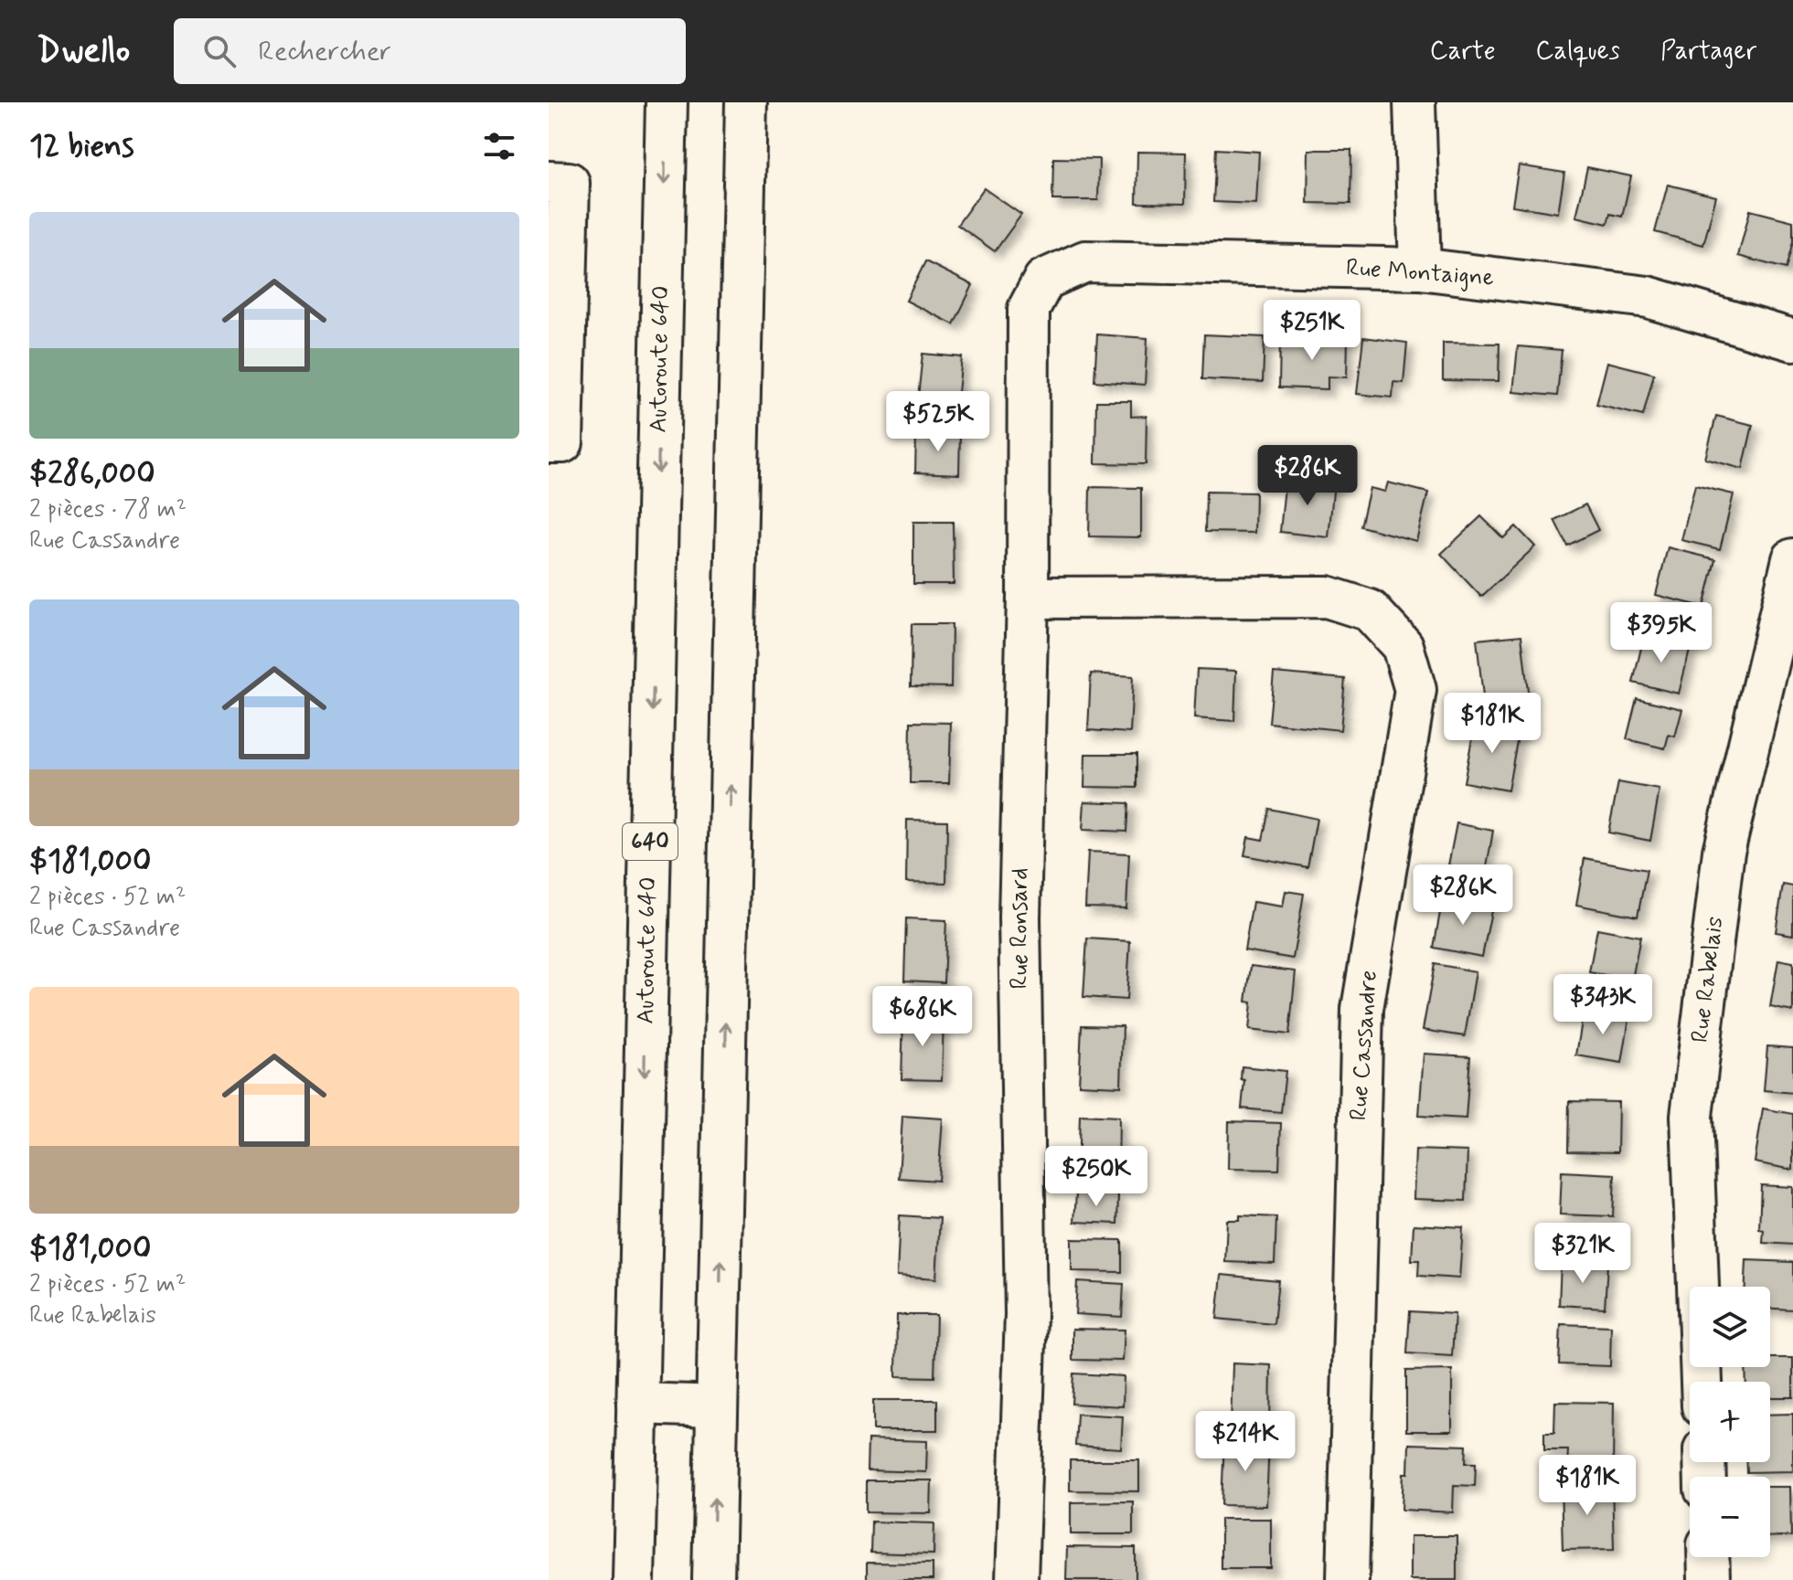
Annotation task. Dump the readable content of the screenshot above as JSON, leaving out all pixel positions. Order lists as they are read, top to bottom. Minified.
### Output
{"streets":{"main road":["Rue Montaigne","Autoroute 640","640","Rue Ronsard","Rue Rabelais","Rue Cassandre"]},"crossings":[["Rue Montaigne","Rue Ronsard"],["Rue Ronsard","Rue Cassandre"]],"page":{"header":"Dwello","search":"Rechercher","nav":["Carte","Calques","Partager"],"heading":"12 biens","list":[{"name":"$286,000","note":"2 pièces · 78 m² · Rue Cassandre"},{"name":"$181,000","note":"2 pièces · 52 m² · Rue Cassandre"},{"name":"$181,000","note":"2 pièces · 52 m² · Rue Rabelais"}],"price":["$251K","$525K","$286K","$395K","$181K","$286K","$343K","$686K","$250K","$321K","$214K","$181K"],"map_buttons":["+","−"]}}
